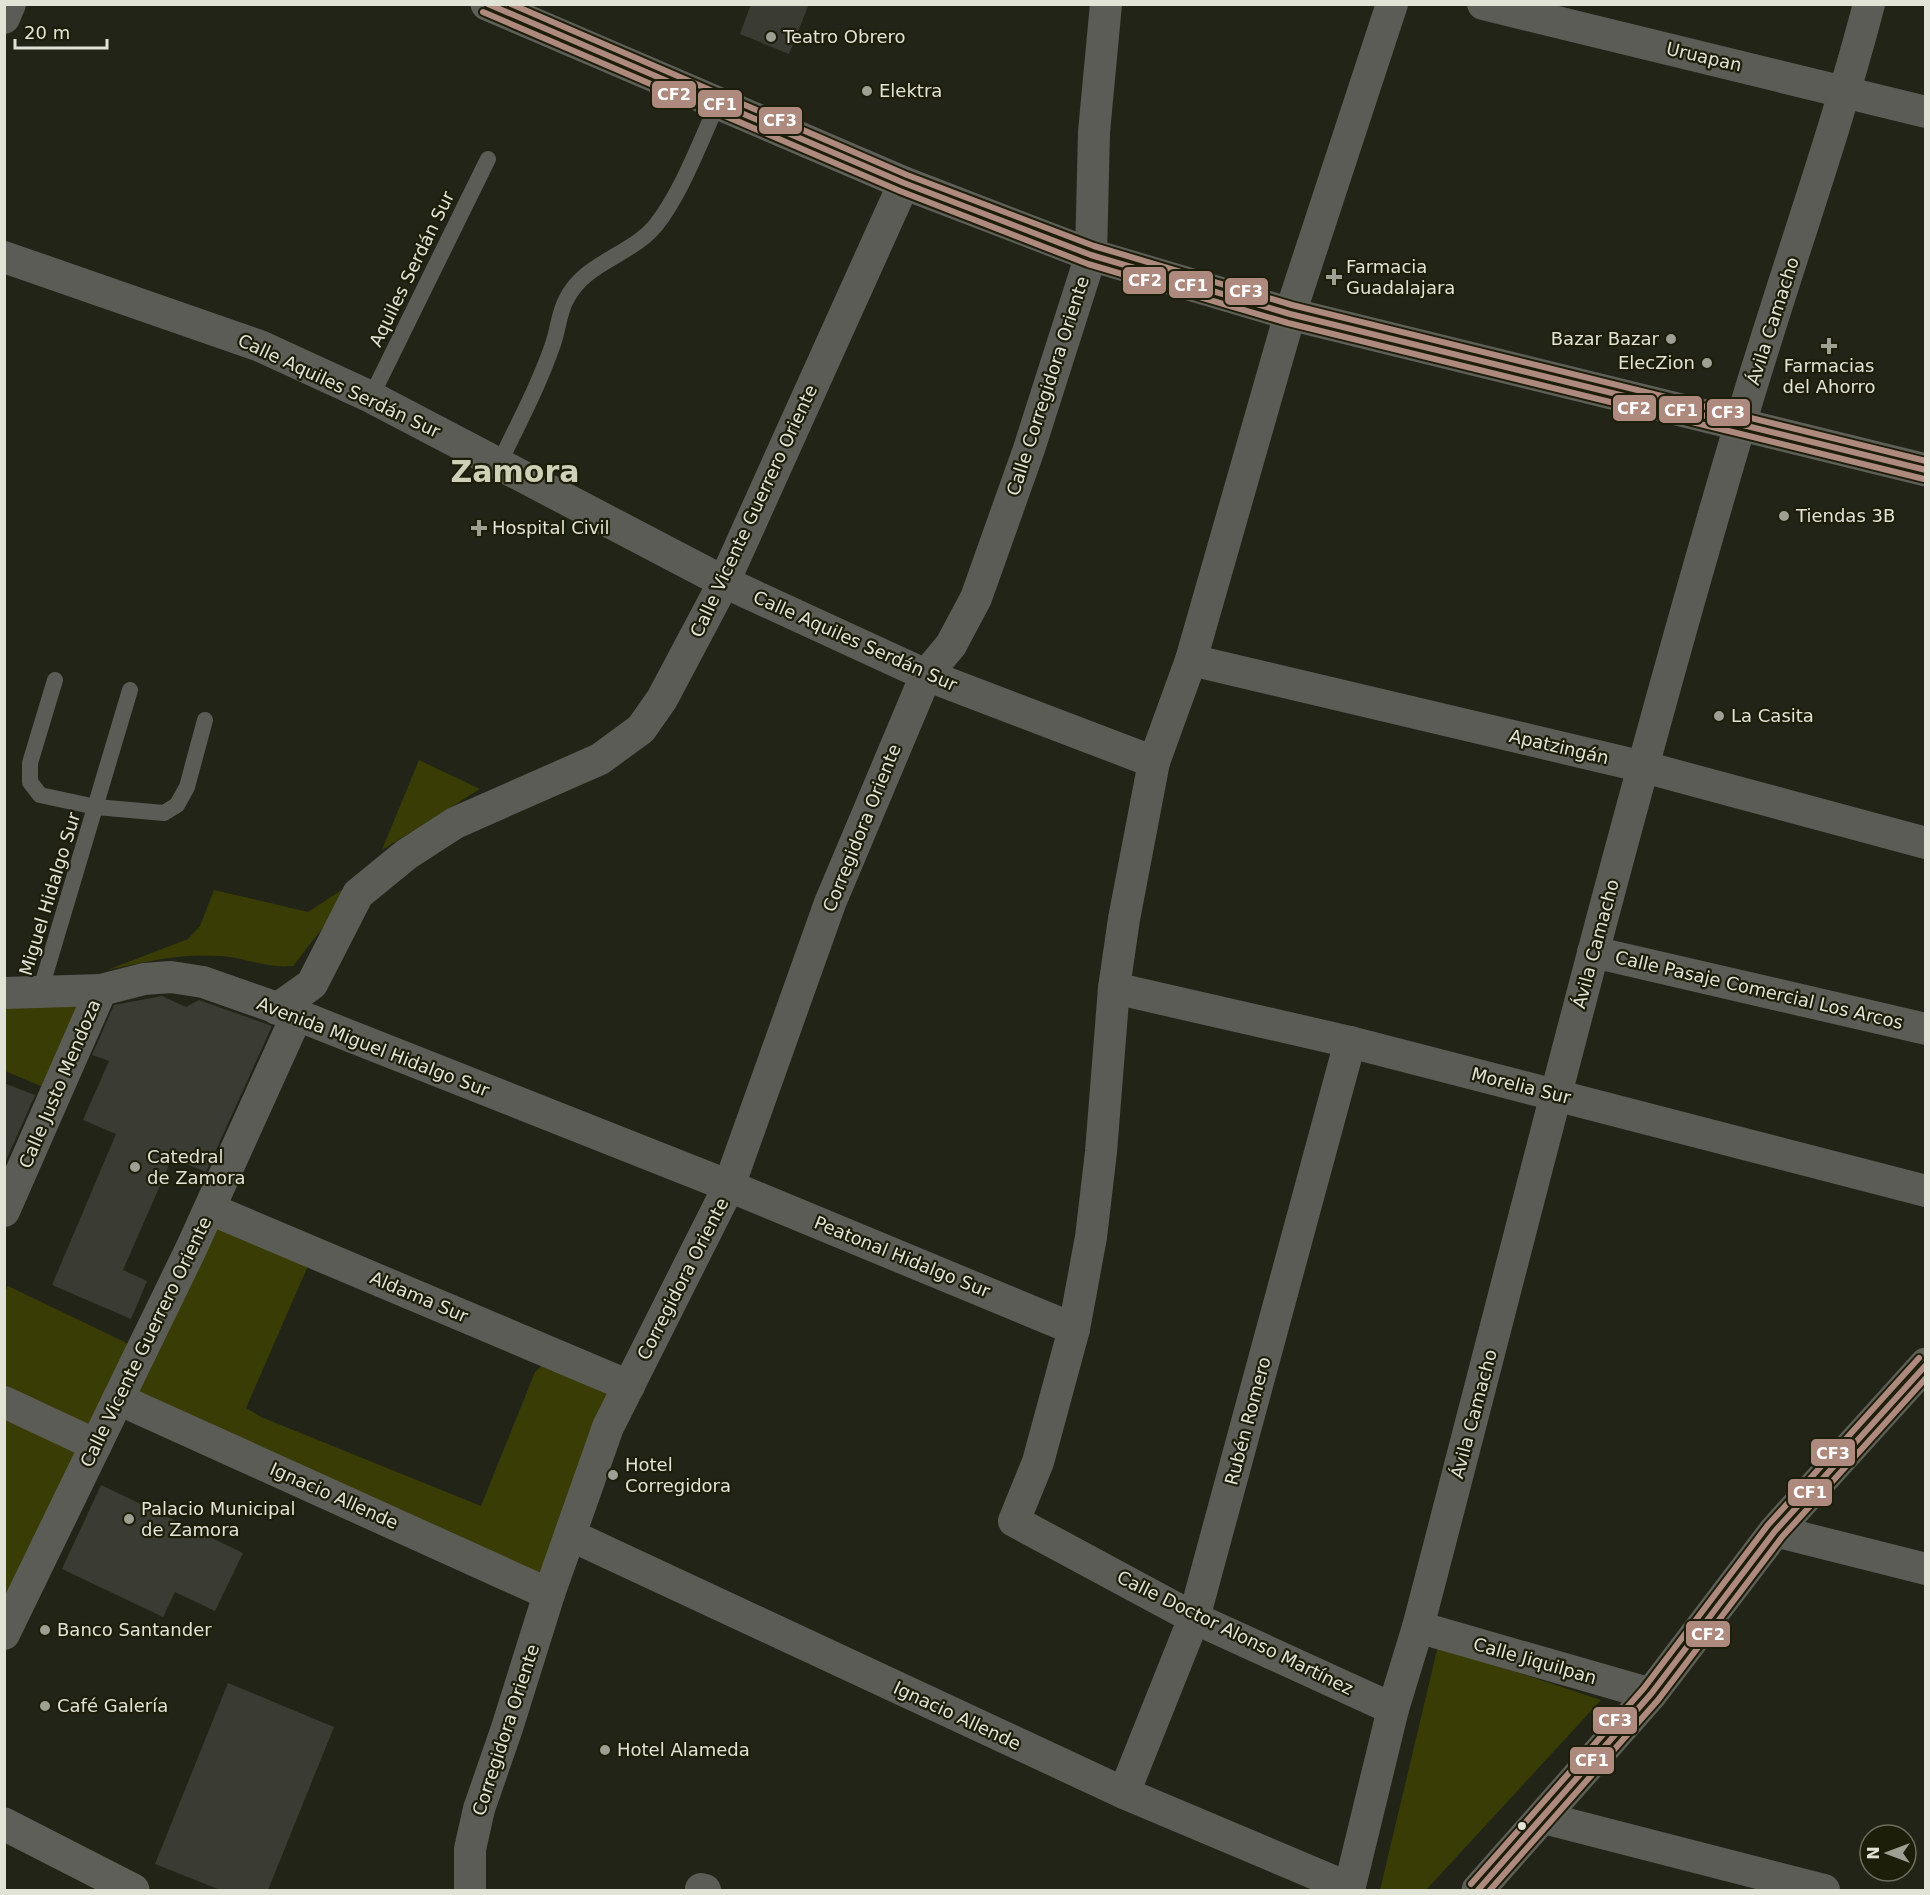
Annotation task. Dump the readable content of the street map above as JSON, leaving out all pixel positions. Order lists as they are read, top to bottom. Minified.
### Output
{"streets":{"street":["Uruapan","Ávila Camacho","Calle Aquiles Serdán Sur","Calle Corregidora Oriente","Calle Vicente Guerrero Oriente","Apatzingán","Corregidora Oriente","Calle Pasaje Comercial Los Arcos","Avenida Miguel Hidalgo Sur","Calle Justo Mendoza","Morelia Sur","Peatonal Hidalgo Sur","Aldama Sur","Rubén Romero","Ignacio Allende","Calle Doctor Alonso Martínez","Calle Jiquilpan"],"lane":["Aquiles Serdán Sur","Miguel Hidalgo Sur"]},"crossings":[["Uruapan","Ávila Camacho"],["Aquiles Serdán Sur","Calle Aquiles Serdán Sur"],["Ávila Camacho","Apatzingán"],["Ávila Camacho","Calle Pasaje Comercial Los Arcos"],["Ávila Camacho","Morelia Sur"],["Ávila Camacho","Ignacio Allende"],["Ávila Camacho","Calle Doctor Alonso Martínez"],["Ávila Camacho","Calle Jiquilpan"],["Calle Aquiles Serdán Sur","Calle Corregidora Oriente"],["Calle Aquiles Serdán Sur","Calle Vicente Guerrero Oriente"],["Calle Aquiles Serdán Sur","Corregidora Oriente"],["Calle Corregidora Oriente","Corregidora Oriente"],["Calle Vicente Guerrero Oriente","Avenida Miguel Hidalgo Sur"],["Calle Vicente Guerrero Oriente","Aldama Sur"],["Calle Vicente Guerrero Oriente","Ignacio Allende"],["Corregidora Oriente","Avenida Miguel Hidalgo Sur"],["Corregidora Oriente","Peatonal Hidalgo Sur"],["Corregidora Oriente","Aldama Sur"],["Corregidora Oriente","Ignacio Allende"],["Miguel Hidalgo Sur","Avenida Miguel Hidalgo Sur"],["Avenida Miguel Hidalgo Sur","Calle Justo Mendoza"],["Avenida Miguel Hidalgo Sur","Peatonal Hidalgo Sur"],["Morelia Sur","Rubén Romero"],["Peatonal Hidalgo Sur","Calle Doctor Alonso Martínez"],["Rubén Romero","Ignacio Allende"],["Rubén Romero","Calle Doctor Alonso Martínez"]],"districts":["Zamora"],"places":{"other":["Teatro Obrero","Elektra","Bazar Bazar","ElecZion","Tiendas 3B","La Casita","Catedral de Zamora","Hotel Corregidora","Palacio Municipal de Zamora","Banco Santander","Café Galería","Hotel Alameda"],"health":["Farmacia Guadalajara","Farmacias del Ahorro","Hospital Civil"]},"lines":["transit line CF1","transit line CF3","transit line CF2"],"scale_bar":"20 m","north":"left"}
